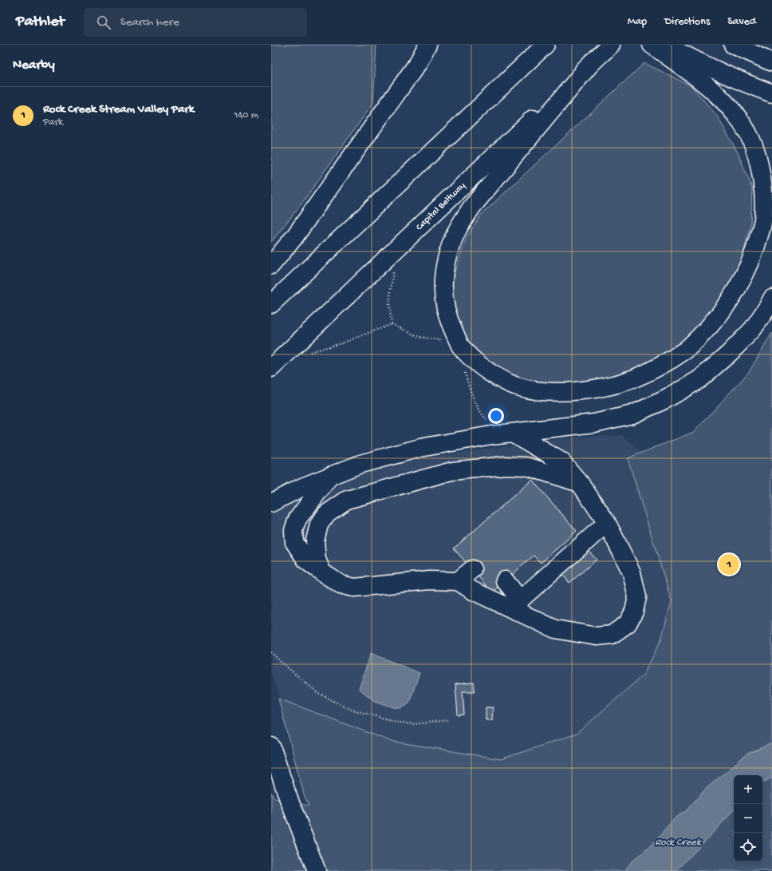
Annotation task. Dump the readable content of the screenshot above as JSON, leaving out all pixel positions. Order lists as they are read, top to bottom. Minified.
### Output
{"streets":{"main road":["Capital Beltway"]},"water":["Rock Creek"],"page":{"header":"Pathlet","search":"Search here","nav":["Map","Directions","Saved"],"heading":"Nearby","list":[{"mark":"1","name":"Rock Creek Stream Valley Park","note":"Park","value":"140 m"}],"pins":"1","map_buttons":["+","−"]}}
